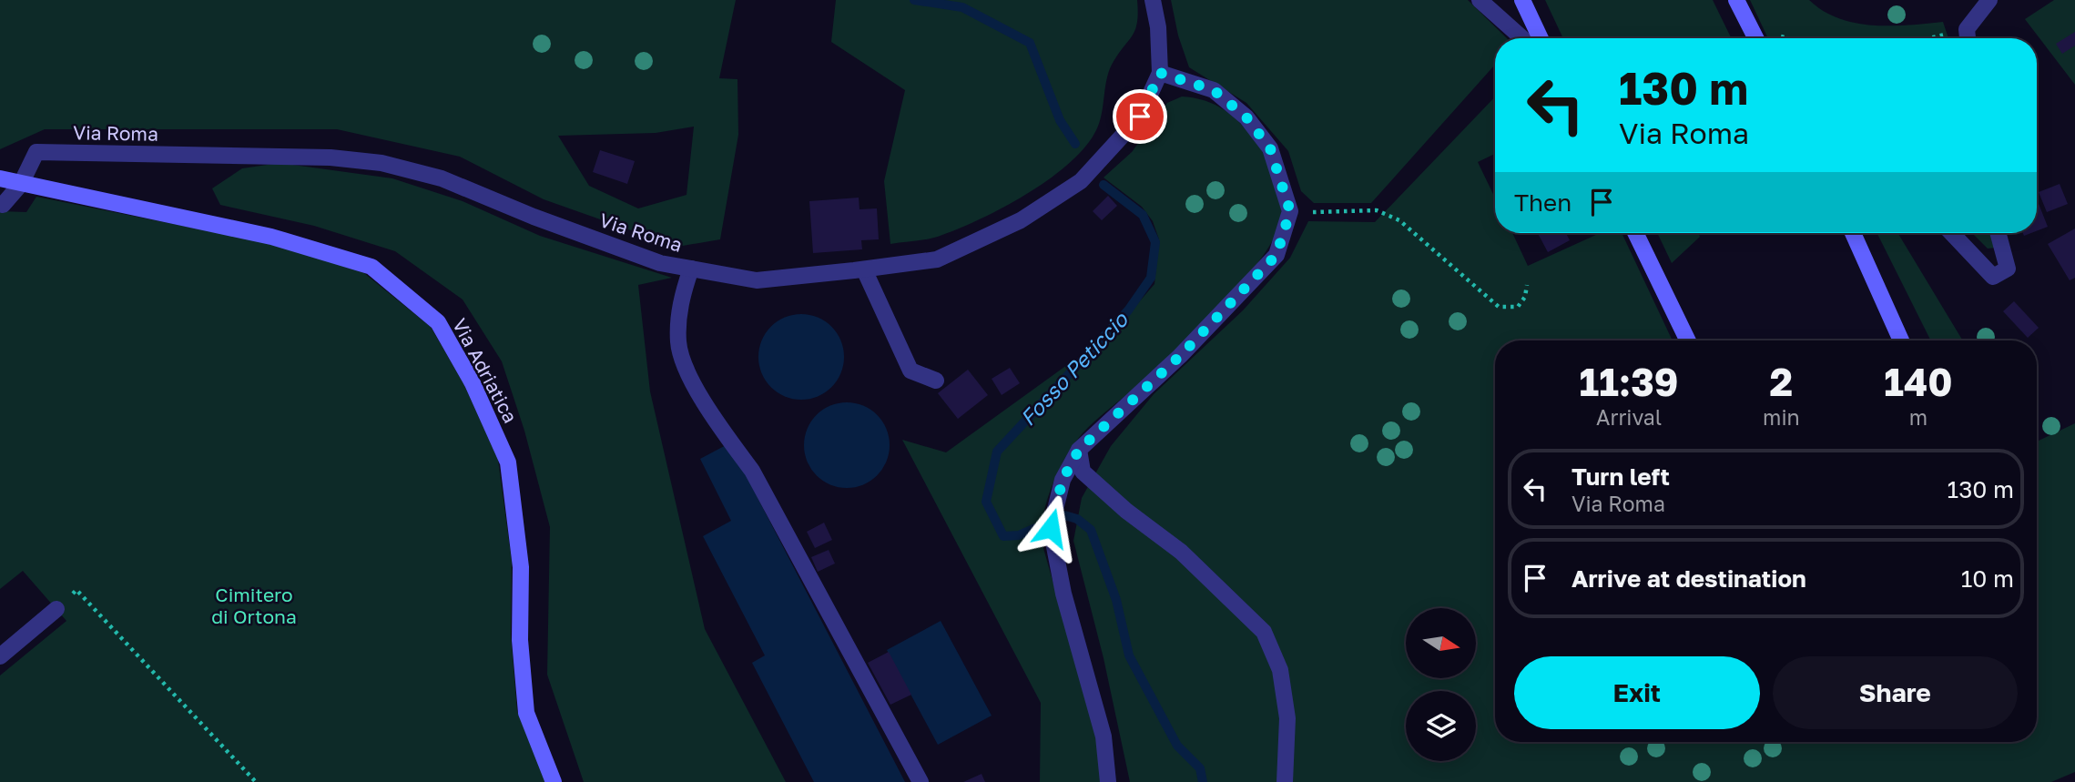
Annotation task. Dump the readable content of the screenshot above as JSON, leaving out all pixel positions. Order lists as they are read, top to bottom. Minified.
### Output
{"streets":{"main road":["Via Adriatica"],"street":["Via Roma"]},"crossings":[["Via Roma","Via Adriatica"]],"water":["Fosso Peticcio"],"parks":["Cimitero di Ortona"],"north":"right","page":{"turn":["130 m","Via Roma"],"then":"Then","eta":["11:39","Arrival","2","min","140","m"],"list":[{"name":"Turn left","note":"Via Roma","value":"130 m"},{"name":"Arrive at destination","value":"10 m"}],"buttons":["Exit","Share"]}}
